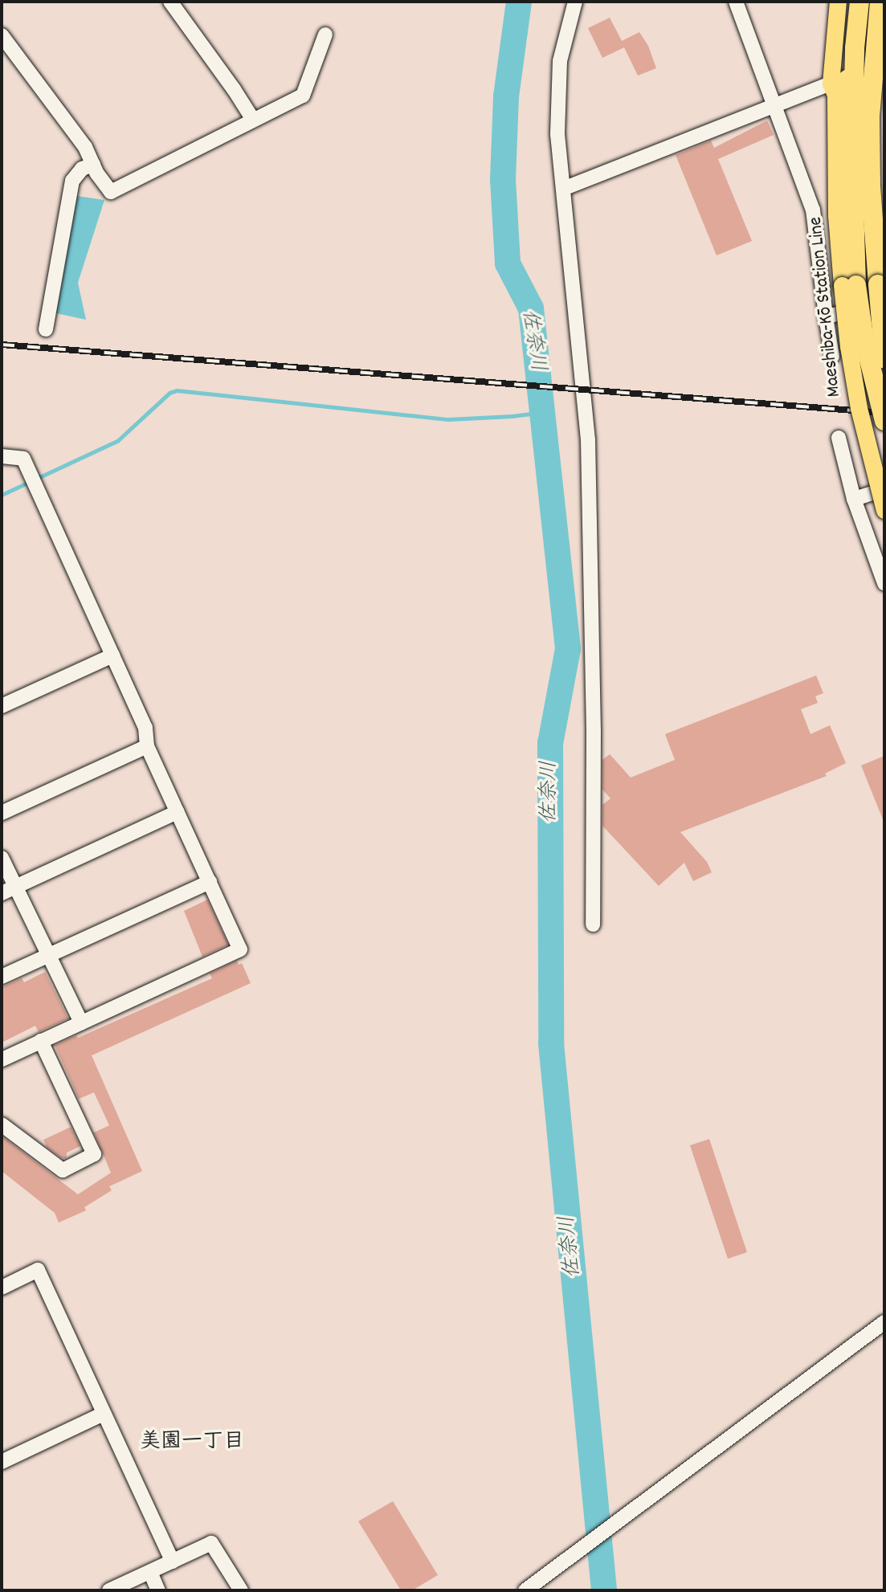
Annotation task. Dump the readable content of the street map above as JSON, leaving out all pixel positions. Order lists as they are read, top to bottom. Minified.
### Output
{"streets":{"main road":["Maeshiba-Kō Station Line"]},"districts":["美園一丁目"],"water":["佐奈川"]}
